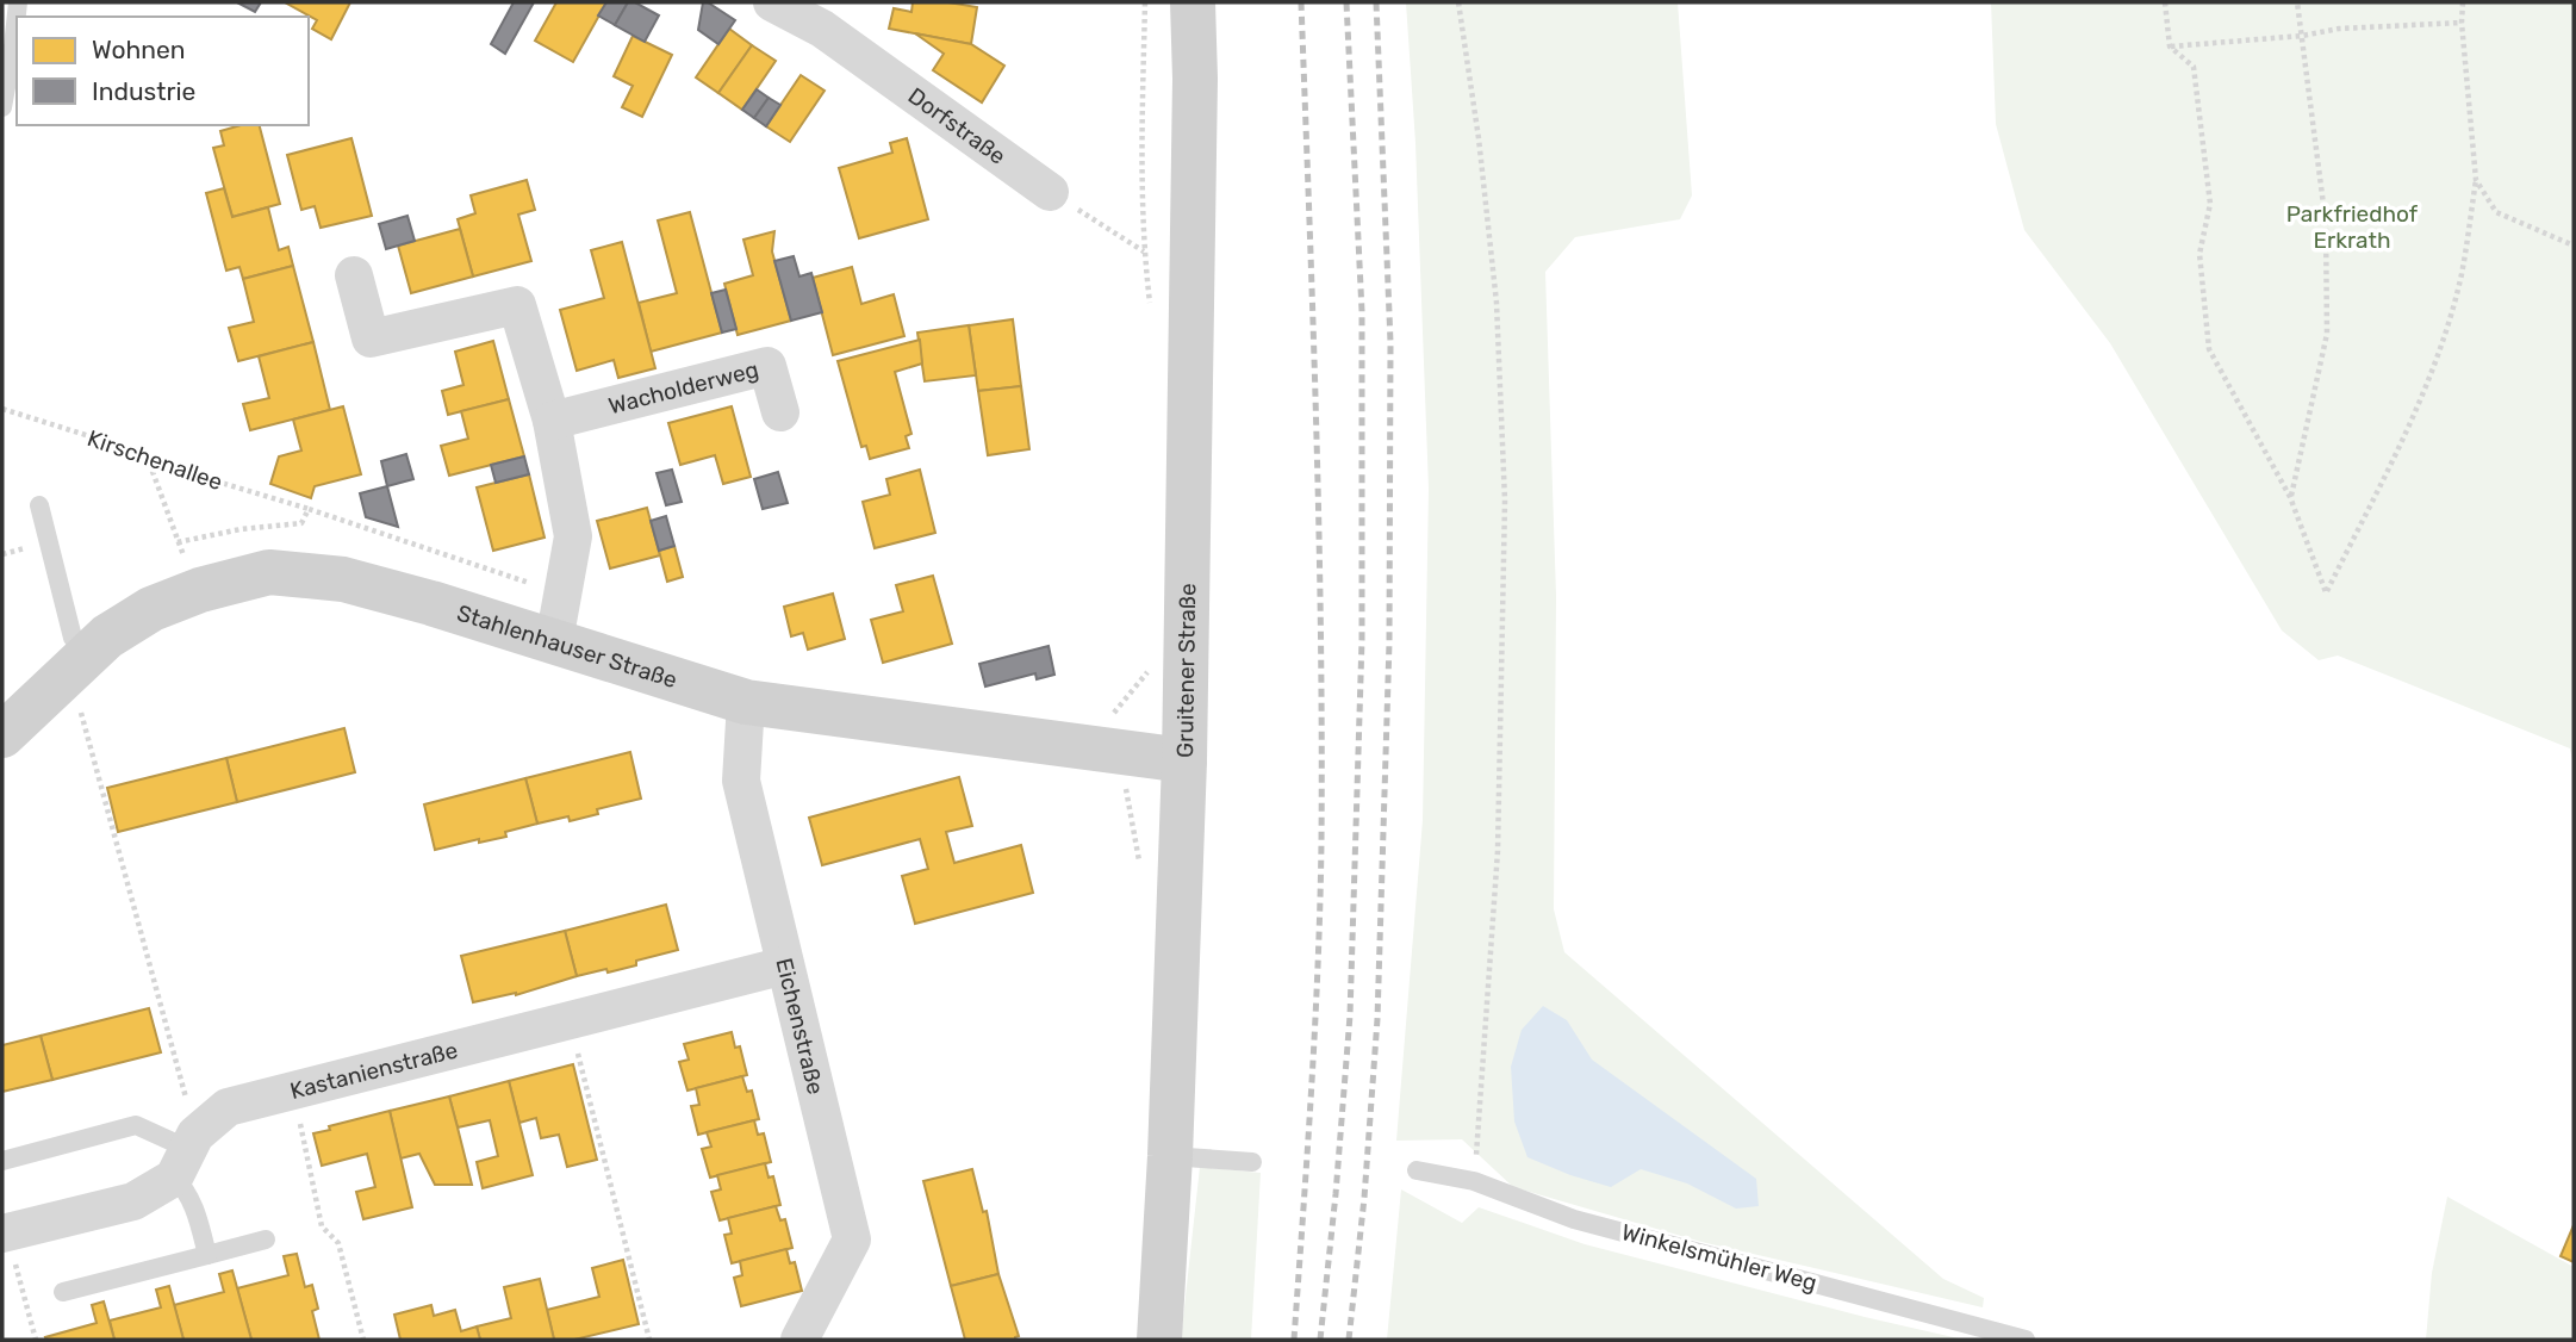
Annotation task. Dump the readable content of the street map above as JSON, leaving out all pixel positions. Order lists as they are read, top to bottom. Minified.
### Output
{"streets":{"main road":["Stahlenhauser Straße","Gruitener Straße"],"street":["Dorfstraße","Wacholderweg","Eichenstraße","Kastanienstraße"],"lane":["Winkelsmühler Weg"],"path":["Kirschenallee"]},"crossings":[["Stahlenhauser Straße","Gruitener Straße"],["Stahlenhauser Straße","Eichenstraße"],["Eichenstraße","Kastanienstraße"]],"parks":["Parkfriedhof Erkrath"],"legend":["Wohnen","Industrie"]}
